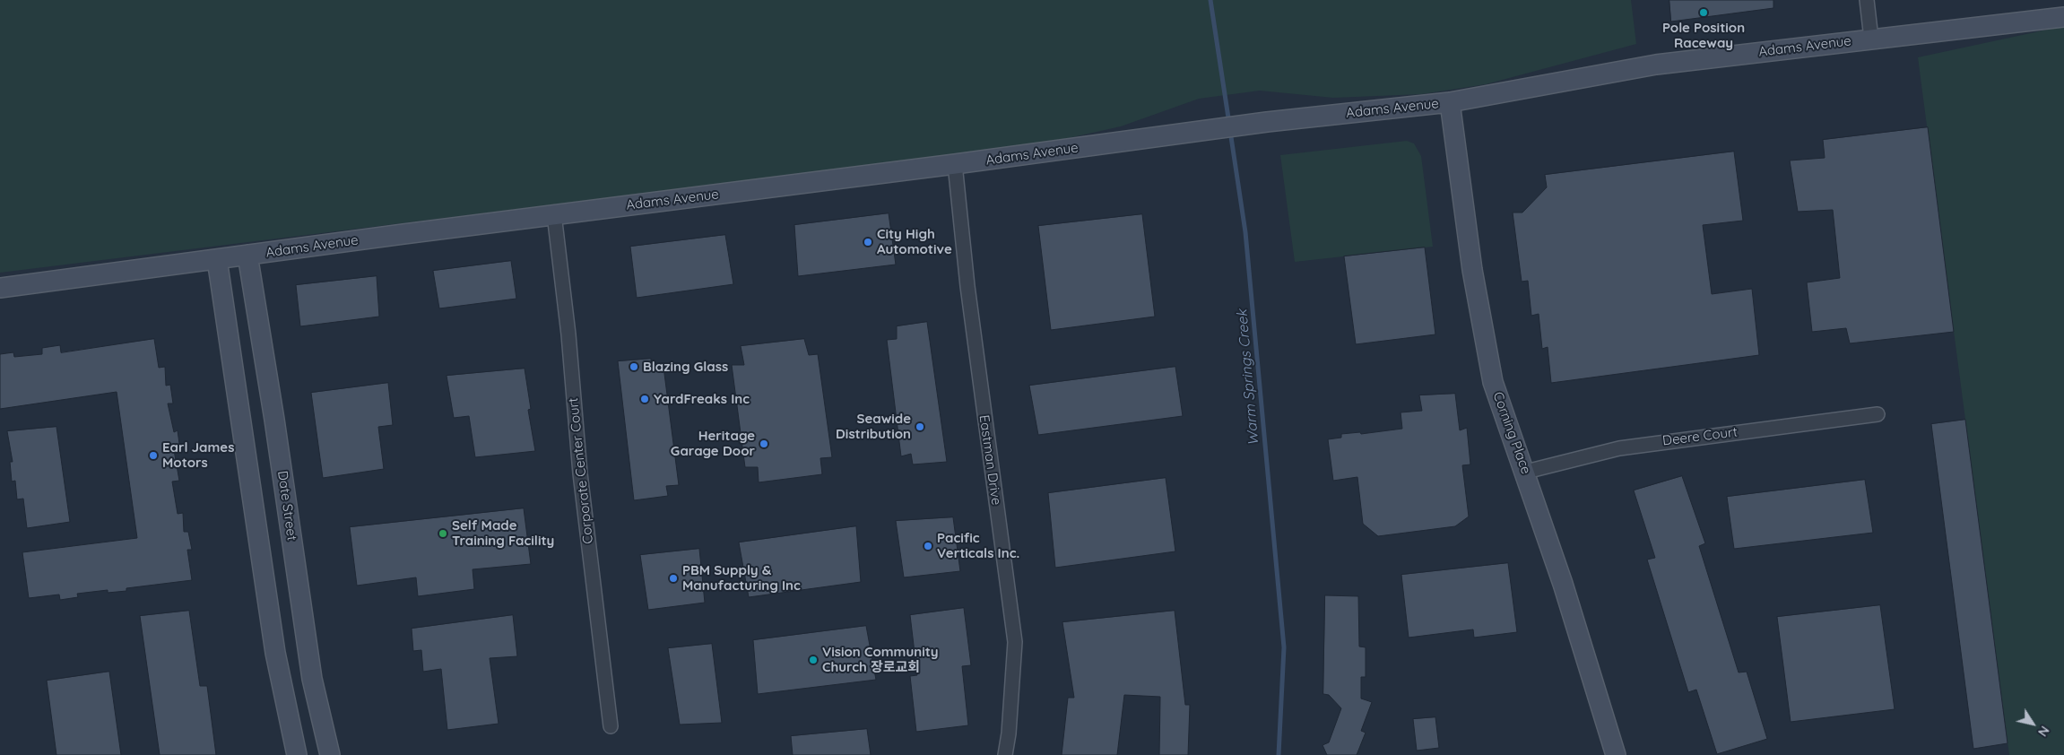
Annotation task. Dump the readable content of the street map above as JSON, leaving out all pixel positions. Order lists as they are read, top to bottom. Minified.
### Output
{"streets":{"street":["Adams Avenue","Corning Place","Deere Court","Eastman Drive","Corporate Center Court","Date Street"]},"crossings":[["Adams Avenue","Corning Place"],["Adams Avenue","Eastman Drive"],["Adams Avenue","Corporate Center Court"],["Adams Avenue","Date Street"],["Corning Place","Deere Court"]],"water":["Warm Springs Creek"],"places":["Pole Position Raceway","City High Automotive","Blazing Glass","YardFreaks Inc","Seawide Distribution","Heritage Garage Door","Earl James Motors","Self Made Training Facility","Pacific Verticals Inc.","PBM Supply & Manufacturing Inc","Vision Community Church 장로교회"],"north":"bottom right"}
